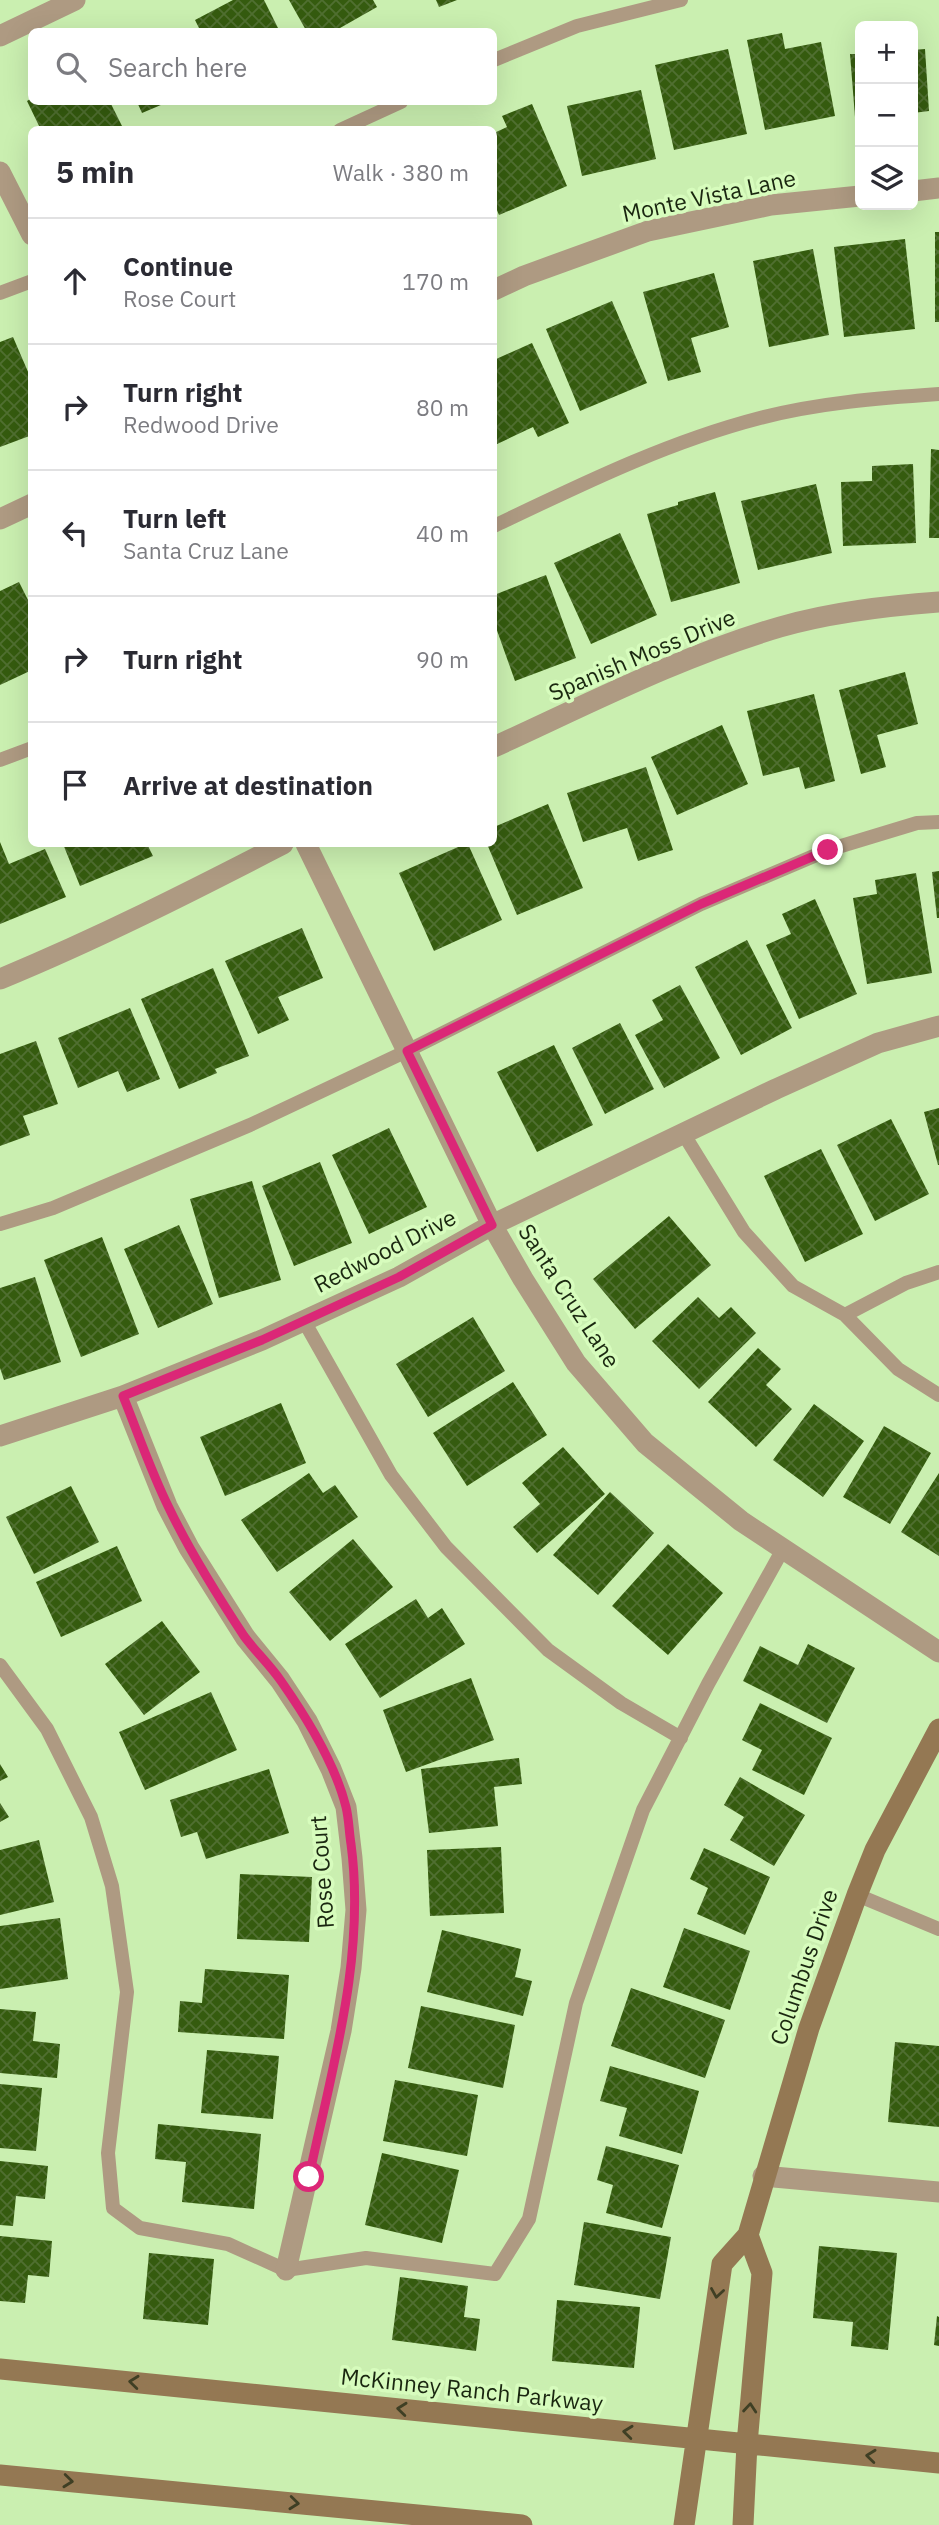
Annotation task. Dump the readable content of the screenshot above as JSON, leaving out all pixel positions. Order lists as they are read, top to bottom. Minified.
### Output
{"streets":{"main road":["Columbus Drive","McKinney Ranch Parkway"],"street":["Monte Vista Lane","Spanish Moss Drive","Redwood Drive","Santa Cruz Lane","Rose Court"]},"crossings":[["Redwood Drive","Santa Cruz Lane"],["Redwood Drive","Rose Court"],["Columbus Drive","McKinney Ranch Parkway"]],"page":{"map_buttons":["+","−"],"search":"Search here","heading":["5 min","Walk · 380 m"],"list":[["Continue","Rose Court","170 m"],["Turn right","Redwood Drive","80 m"],["Turn left","Santa Cruz Lane","40 m"],["Turn right","90 m"],"Arrive at destination"]}}
